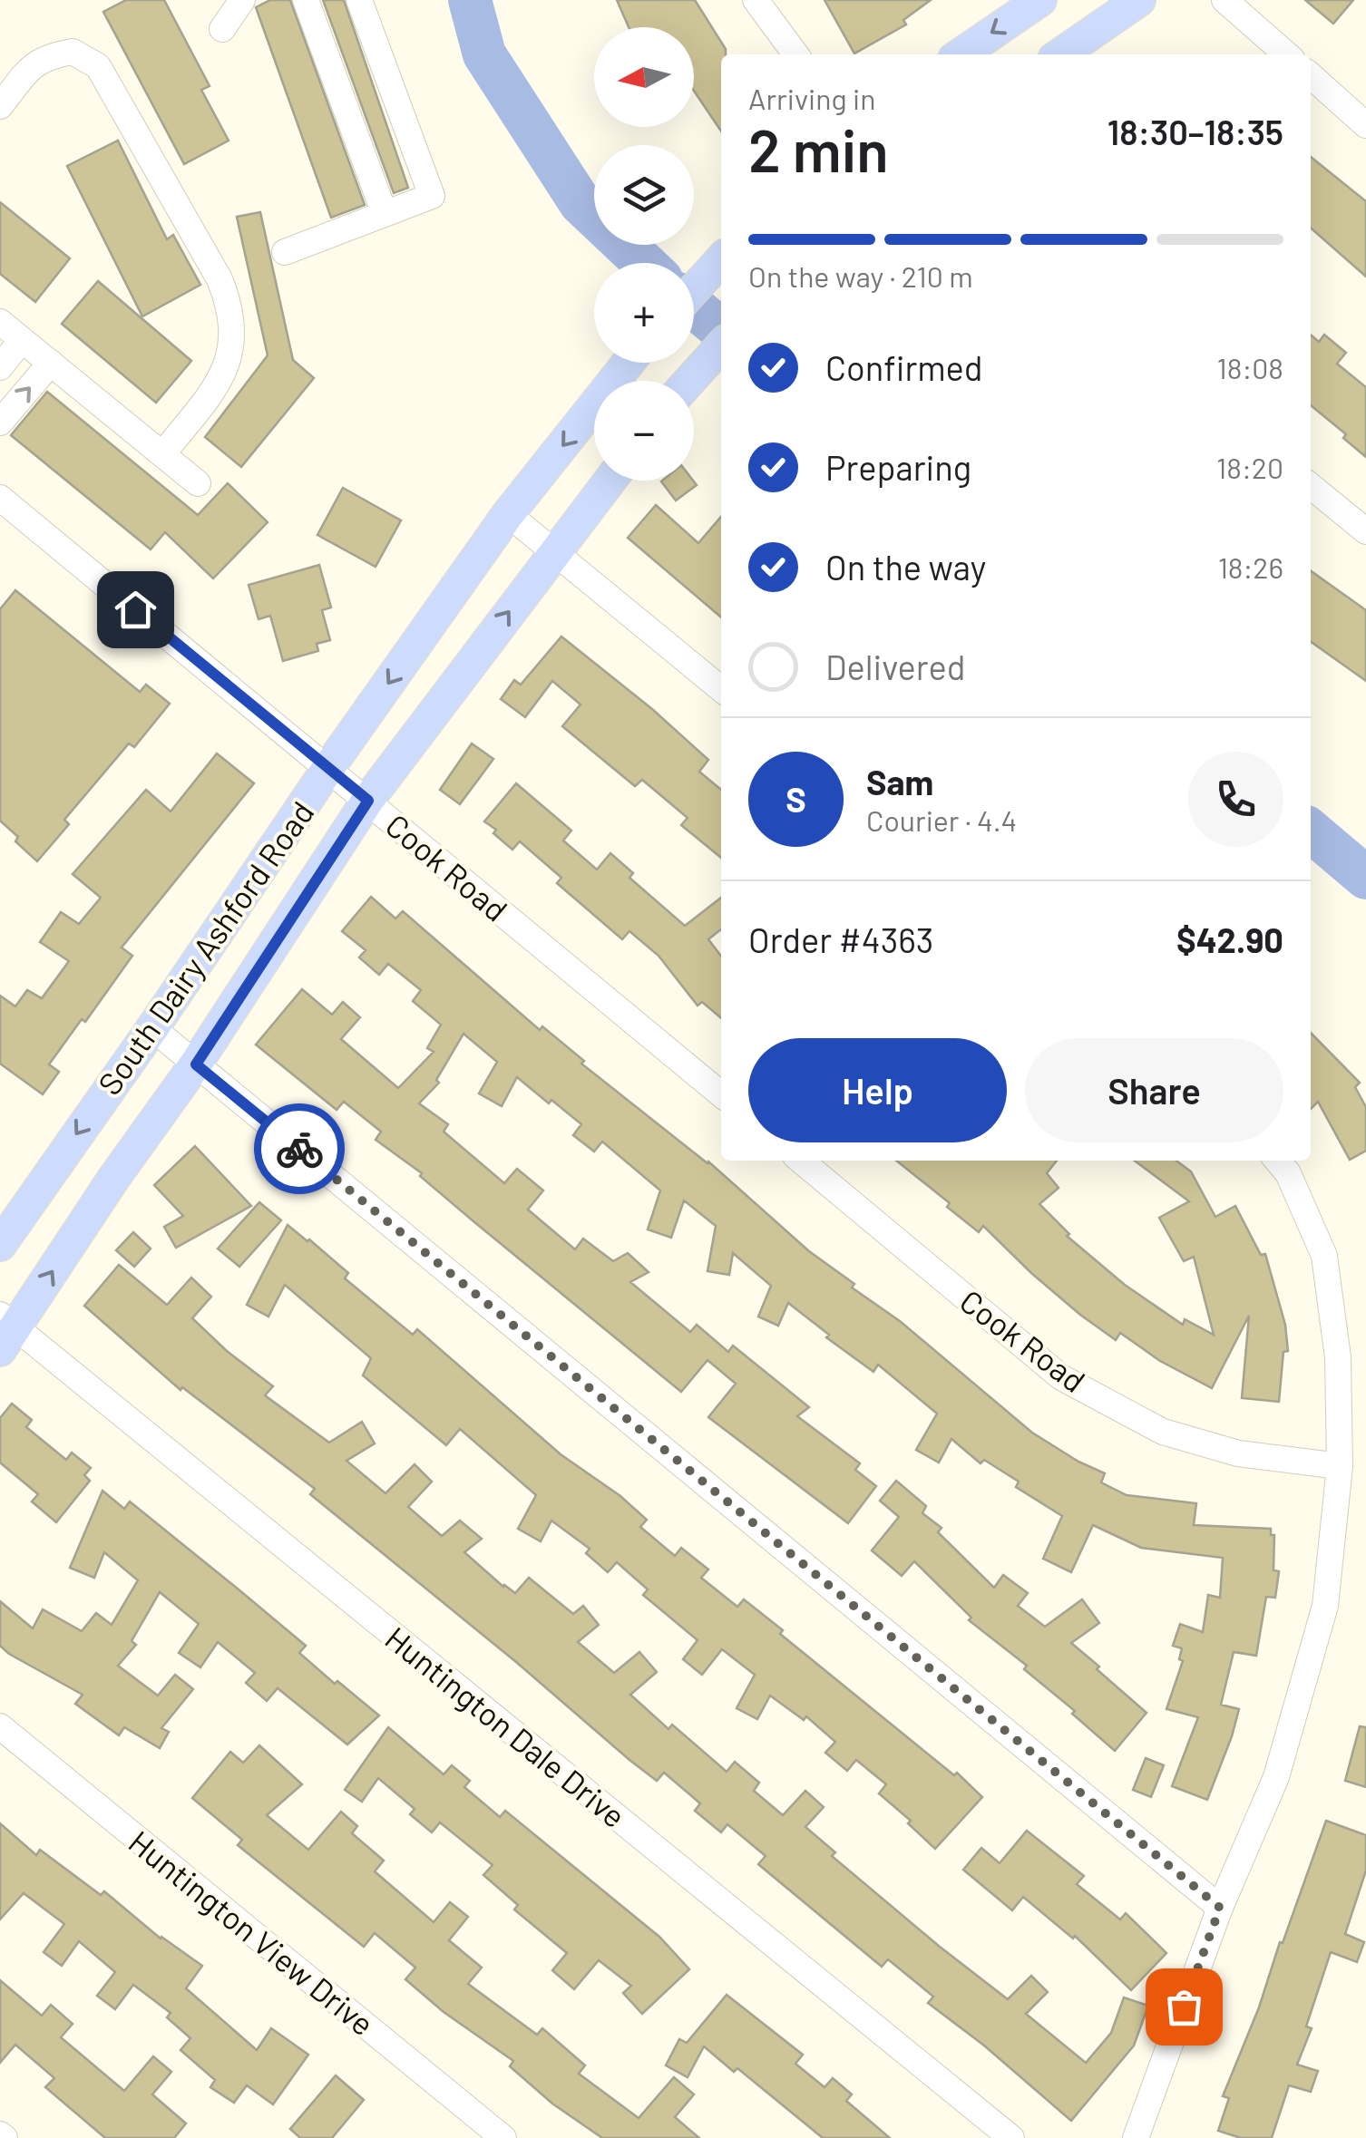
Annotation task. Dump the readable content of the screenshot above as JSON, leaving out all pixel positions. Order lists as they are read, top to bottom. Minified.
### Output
{"streets":{"main road":["South Dairy Ashford Road"],"street":["Cook Road","Huntington Dale Drive","Huntington View Drive"]},"crossings":[["Cook Road","South Dairy Ashford Road"],["South Dairy Ashford Road","Huntington Dale Drive"]],"north":"left","page":{"map_buttons":["+","−"],"heading":["2 min","Arriving in","18:30–18:35"],"panel":["Sam","Courier · 4.4","Order #4363","$42.90"],"bar":"On the way · 210 m","list":[["Confirmed","18:08"],["Preparing","18:20"],["On the way","18:26"],"Delivered"],"round":"S","buttons":["Help","Share"]}}
